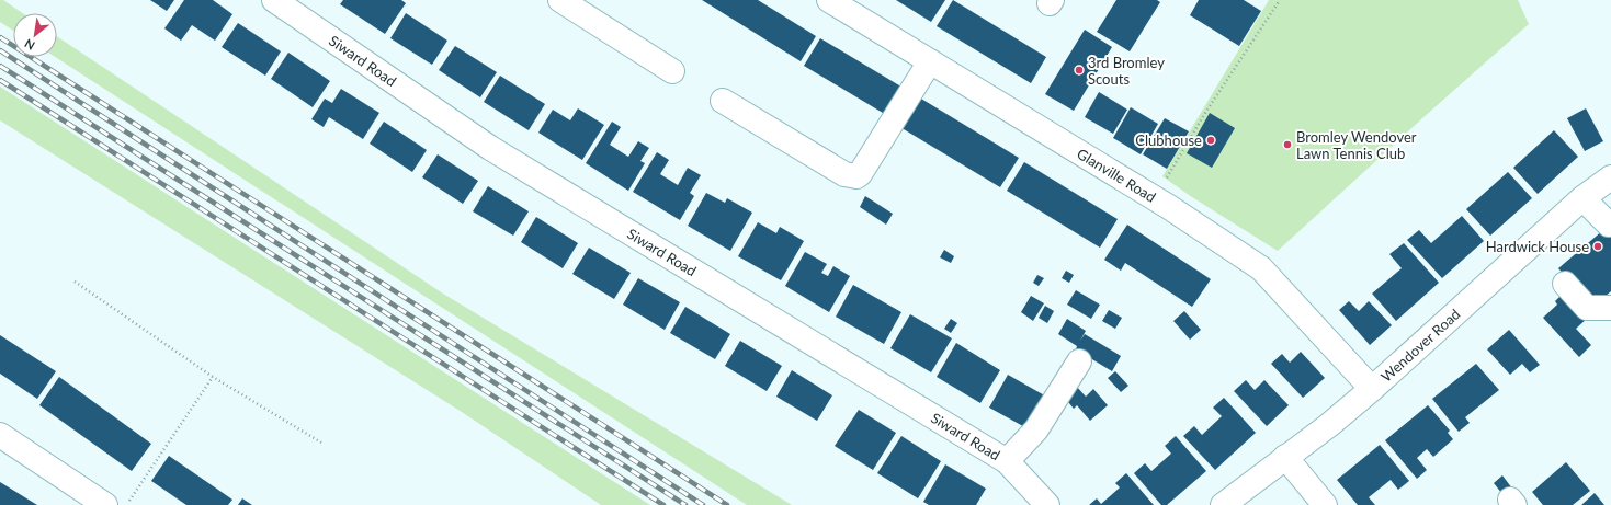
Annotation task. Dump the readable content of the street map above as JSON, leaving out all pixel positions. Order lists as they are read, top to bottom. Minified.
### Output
{"streets":{"street":["Siward Road","Glanville Road","Wendover Road"]},"crossings":[["Glanville Road","Wendover Road"]],"places":["3rd Bromley Scouts","Clubhouse","Bromley Wendover Lawn Tennis Club","Hardwick House"],"north":"bottom left"}
